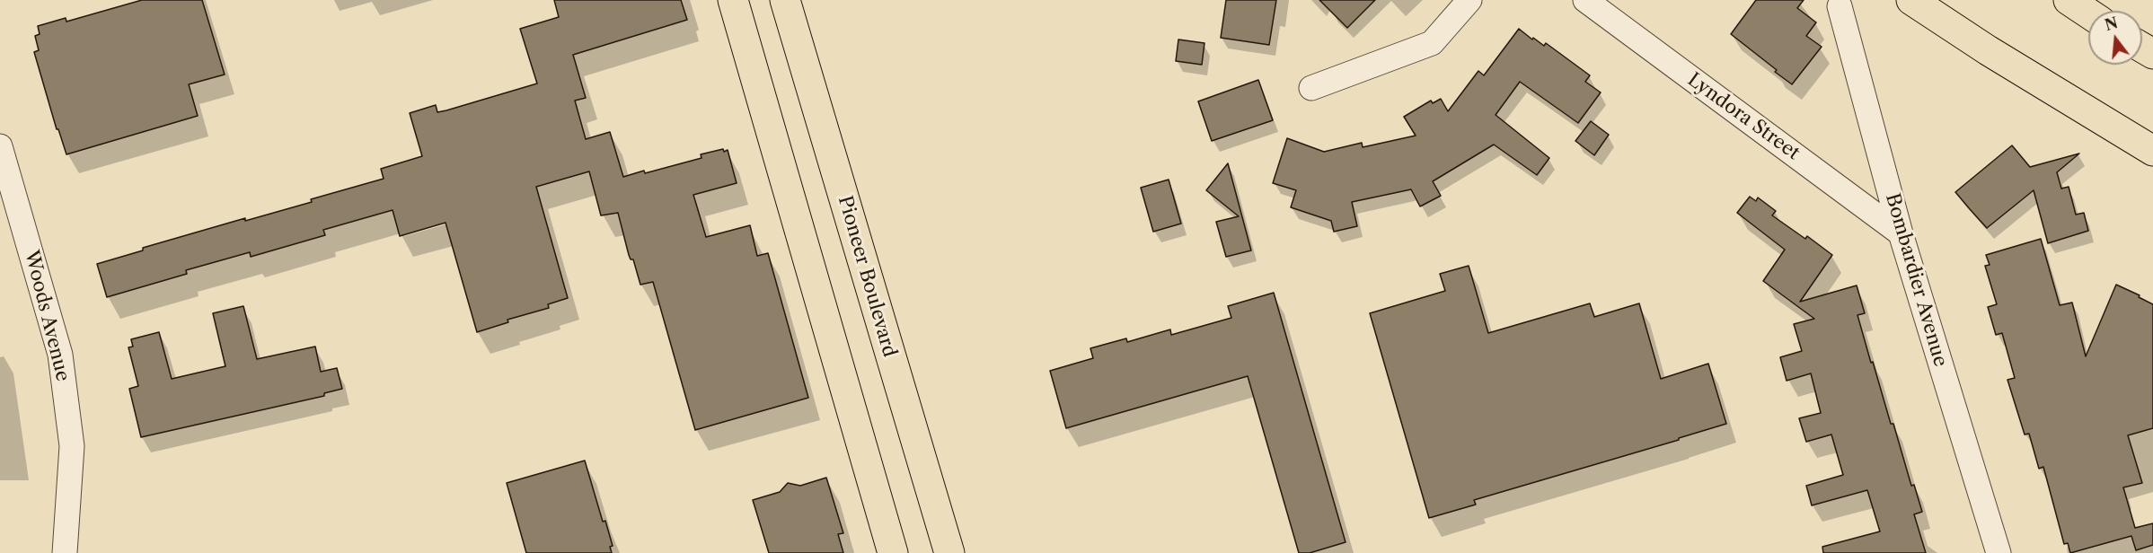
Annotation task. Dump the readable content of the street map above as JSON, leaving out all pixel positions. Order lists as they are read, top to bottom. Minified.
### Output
{"streets":{"main road":["Pioneer Boulevard"],"street":["Lyndora Street","Bombardier Avenue","Woods Avenue"]},"crossings":[["Lyndora Street","Bombardier Avenue"]],"north":"top"}
